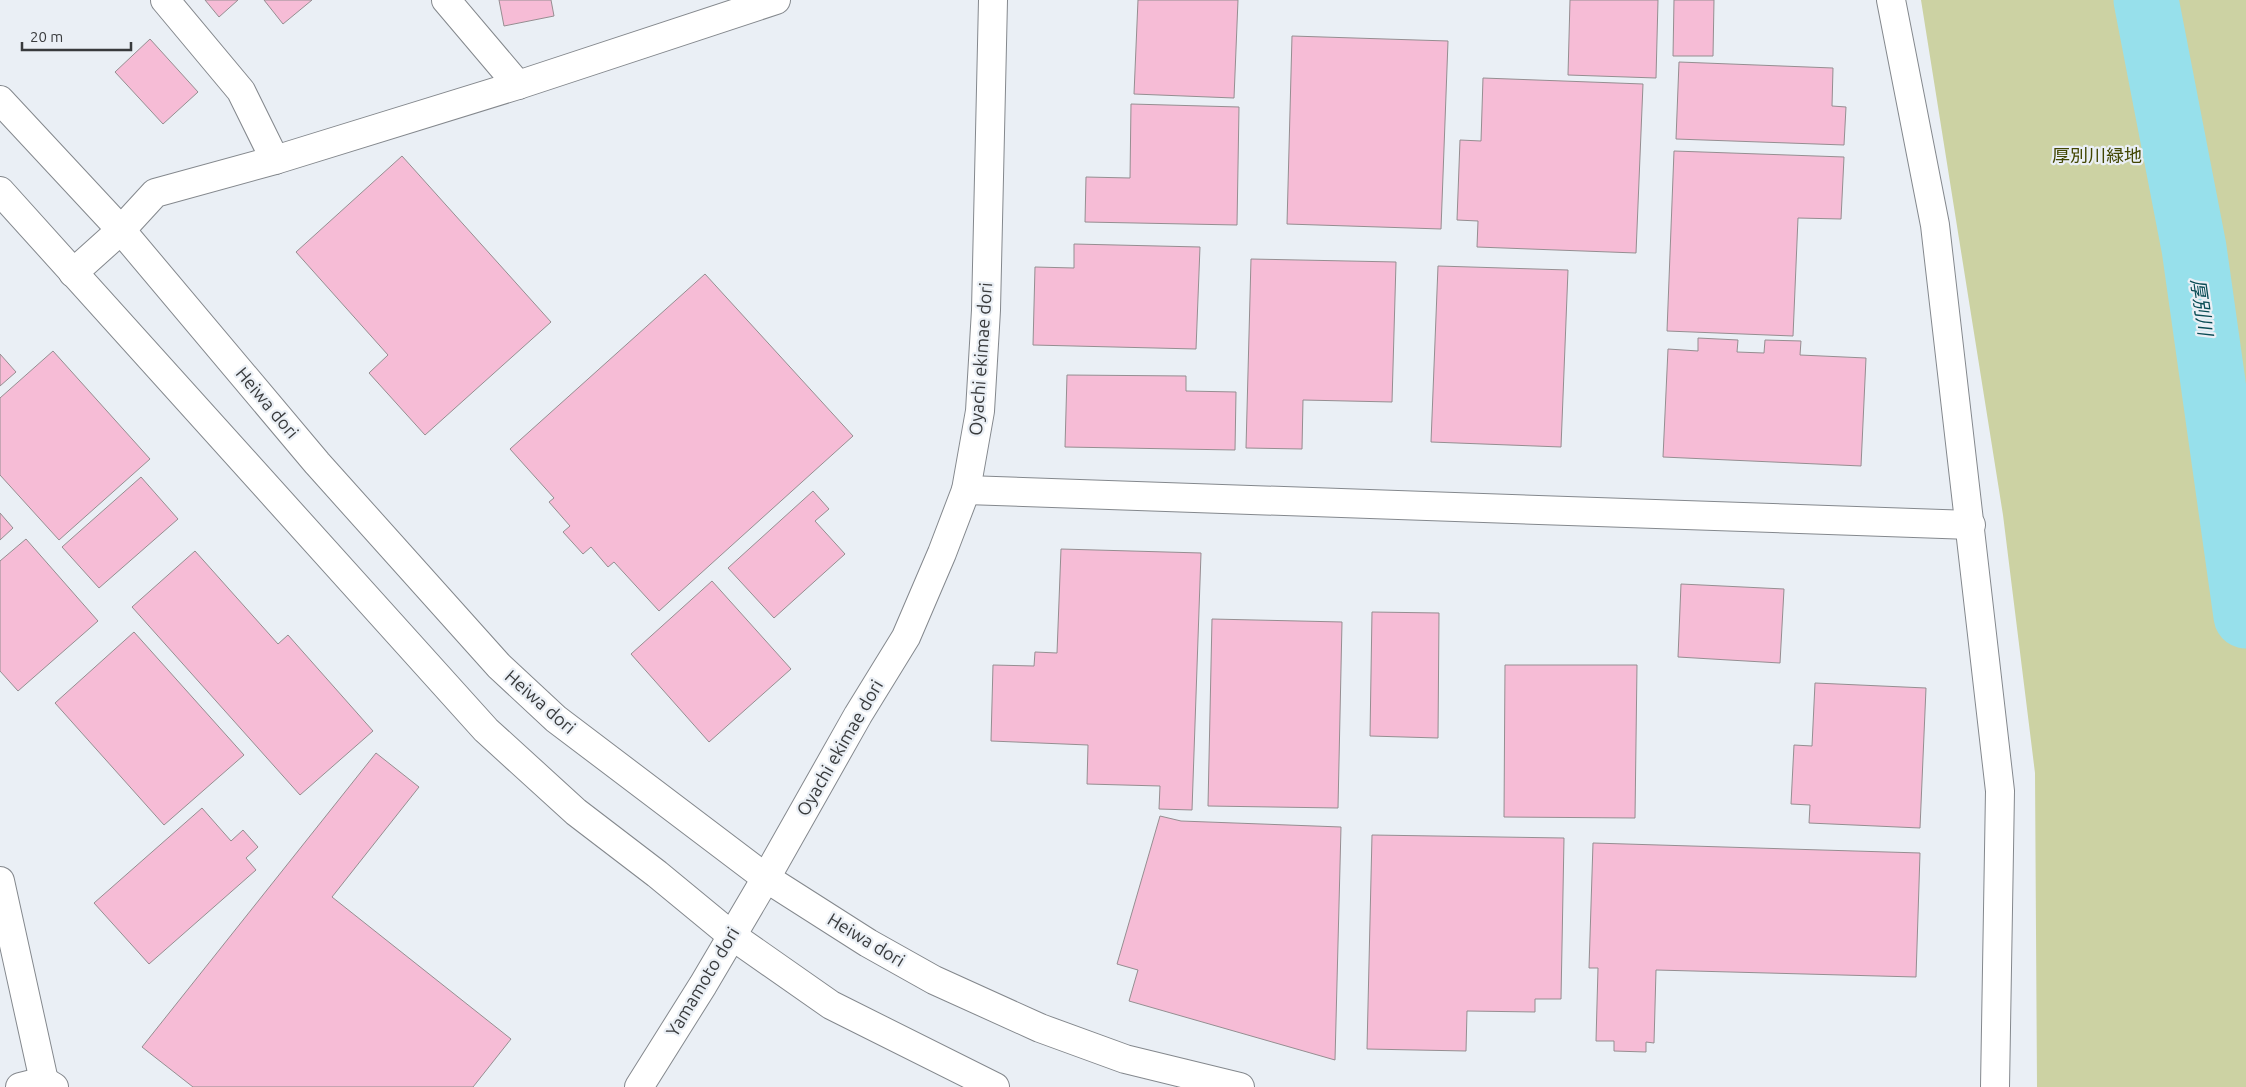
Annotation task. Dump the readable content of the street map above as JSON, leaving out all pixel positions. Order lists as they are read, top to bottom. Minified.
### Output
{"streets":{"street":["Oyachi ekimae dori","Heiwa dori","Yamamoto dori"]},"crossings":[["Oyachi ekimae dori","Heiwa dori"],["Oyachi ekimae dori","Yamamoto dori"],["Heiwa dori","Yamamoto dori"]],"water":["厚別川"],"parks":["厚別川緑地"],"scale_bar":"20 m"}
